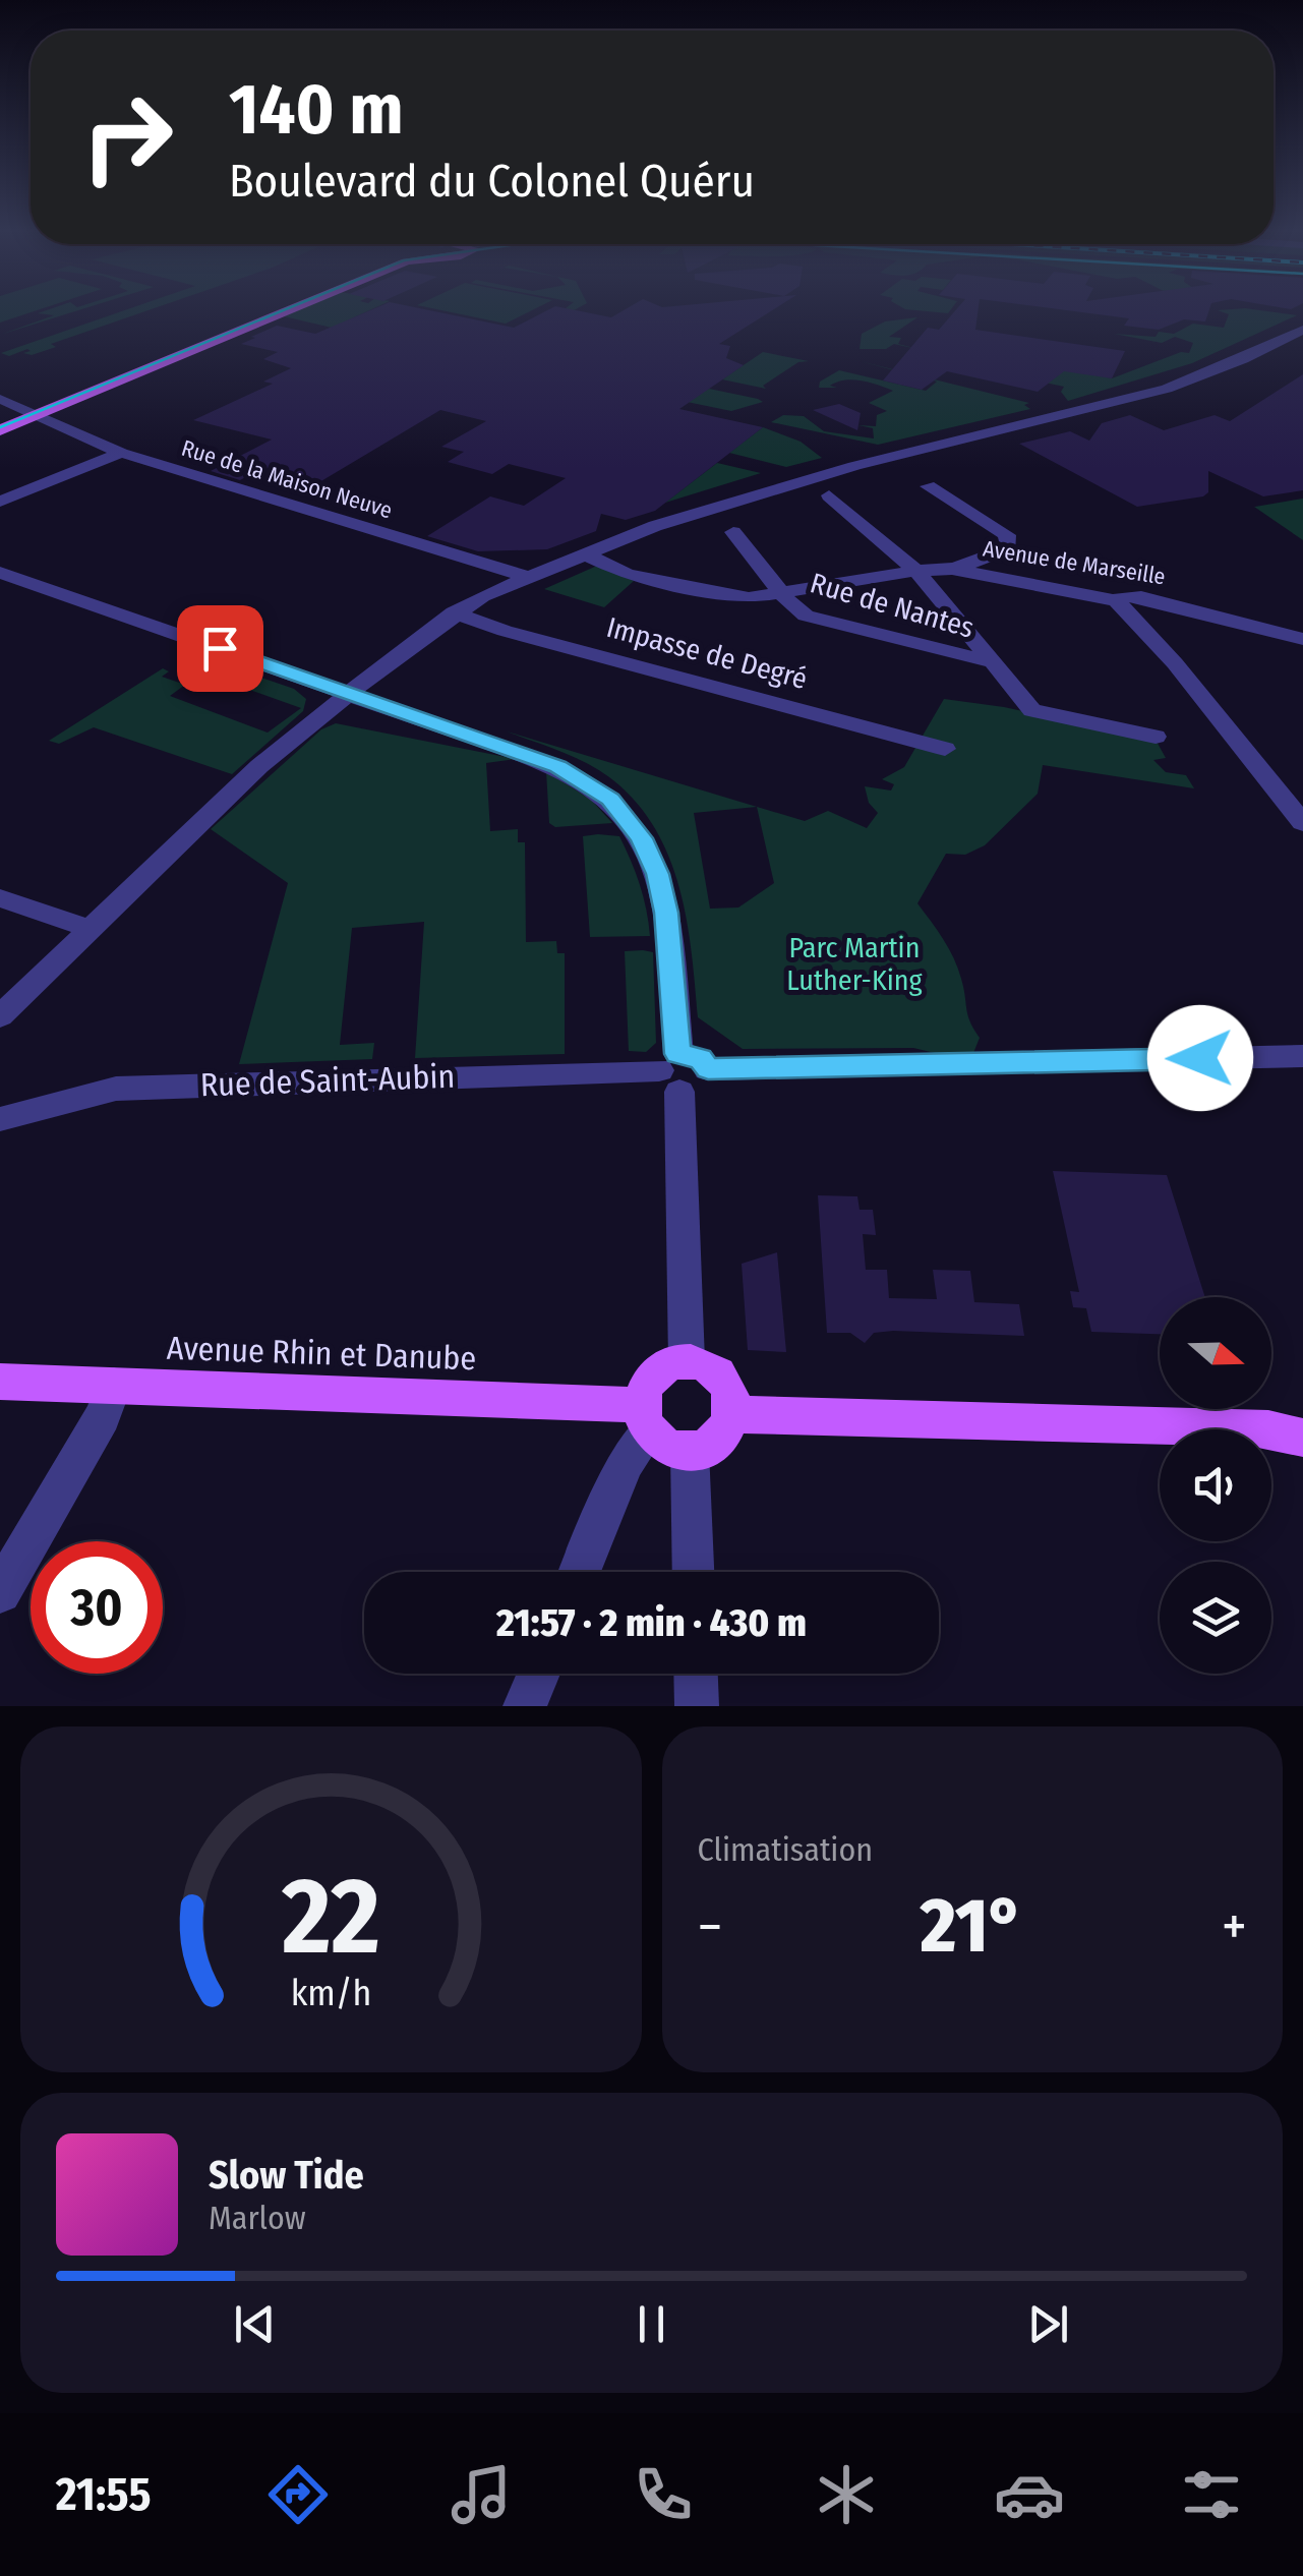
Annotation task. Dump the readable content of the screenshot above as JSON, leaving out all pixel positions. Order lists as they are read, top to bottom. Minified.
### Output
{"streets":{"main road":["Avenue Rhin et Danube"],"street":["Rue de la Maison Neuve","Avenue de Marseille","Rue de Nantes","Impasse de Degré","Rue de Saint-Aubin"]},"crossings":[["Avenue de Marseille","Rue de Nantes"]],"parks":["Parc Martin Luther-King"],"north":"right","page":{"turn":["140 m","Boulevard du Colonel Quéru"],"limit":"30","trip":"21:57 · 2 min · 430 m","tile":"Climatisation","heat":["−","21°","+"],"song":["Slow Tide","Marlow"],"tabs":"21:55","gauge":["22","km/h"]}}
